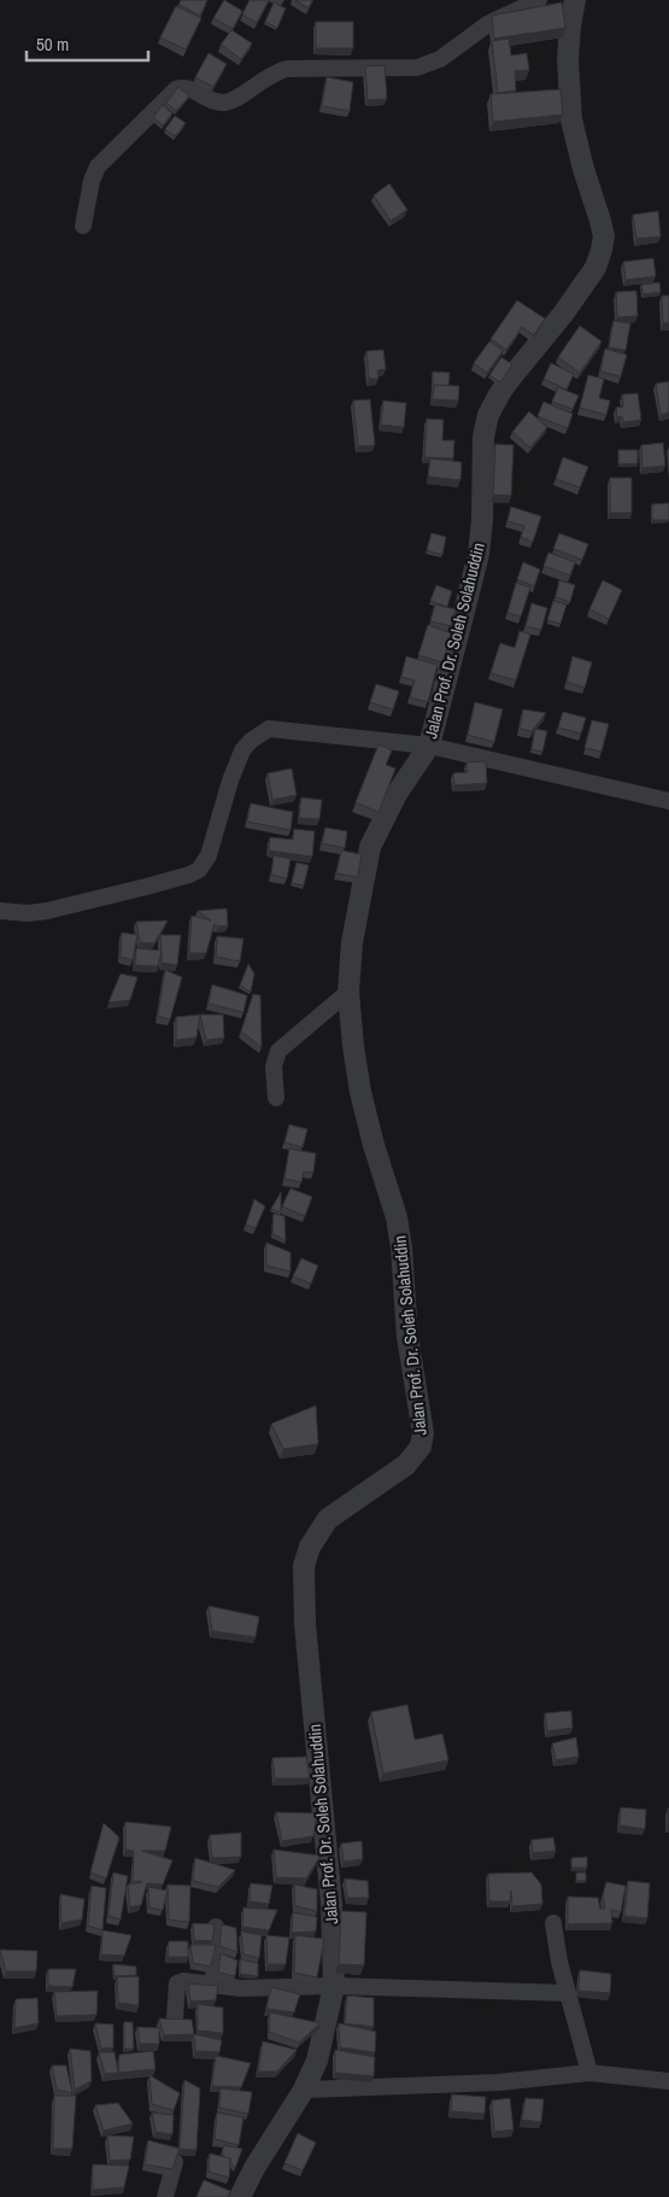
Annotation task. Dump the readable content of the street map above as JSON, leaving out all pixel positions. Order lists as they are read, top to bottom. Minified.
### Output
{"streets":{"street":["Jalan Prof. Dr. Soleh Solahuddin"]},"scale_bar":"50 m"}
